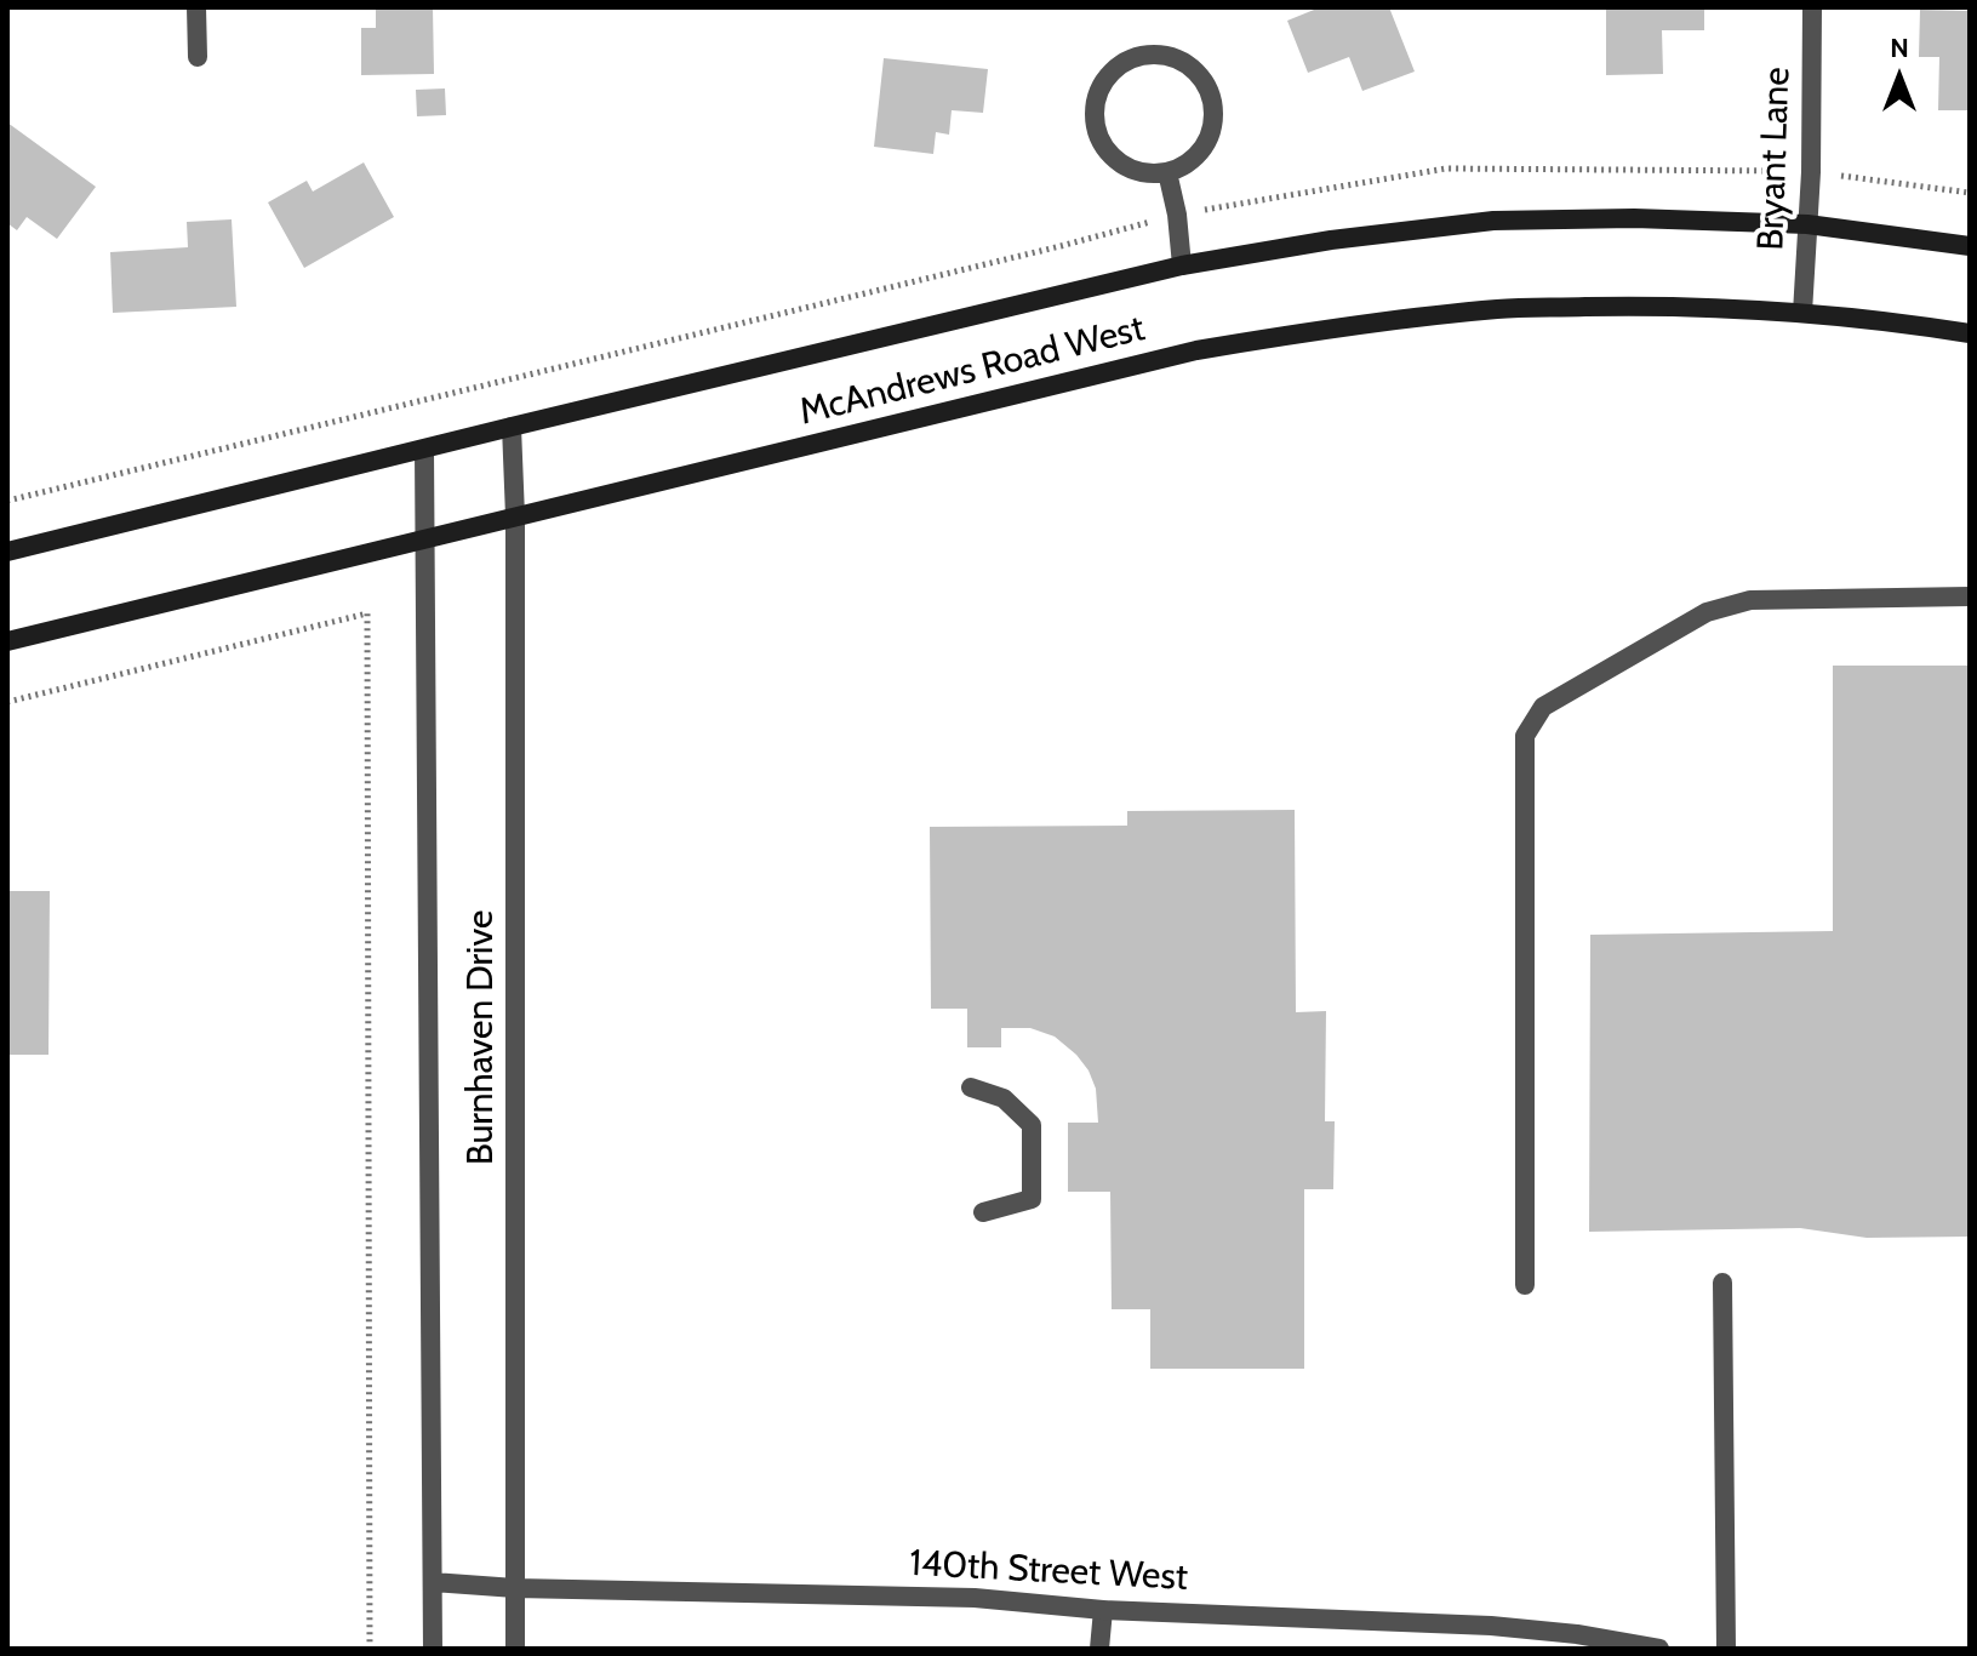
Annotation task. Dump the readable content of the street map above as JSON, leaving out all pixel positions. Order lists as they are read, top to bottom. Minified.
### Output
{"streets":{"main road":["McAndrews Road West"],"street":["Bryant Lane","Burnhaven Drive","140th Street West"]},"crossings":[["Bryant Lane","McAndrews Road West"],["McAndrews Road West","Burnhaven Drive"],["Burnhaven Drive","140th Street West"]],"north":"top"}
